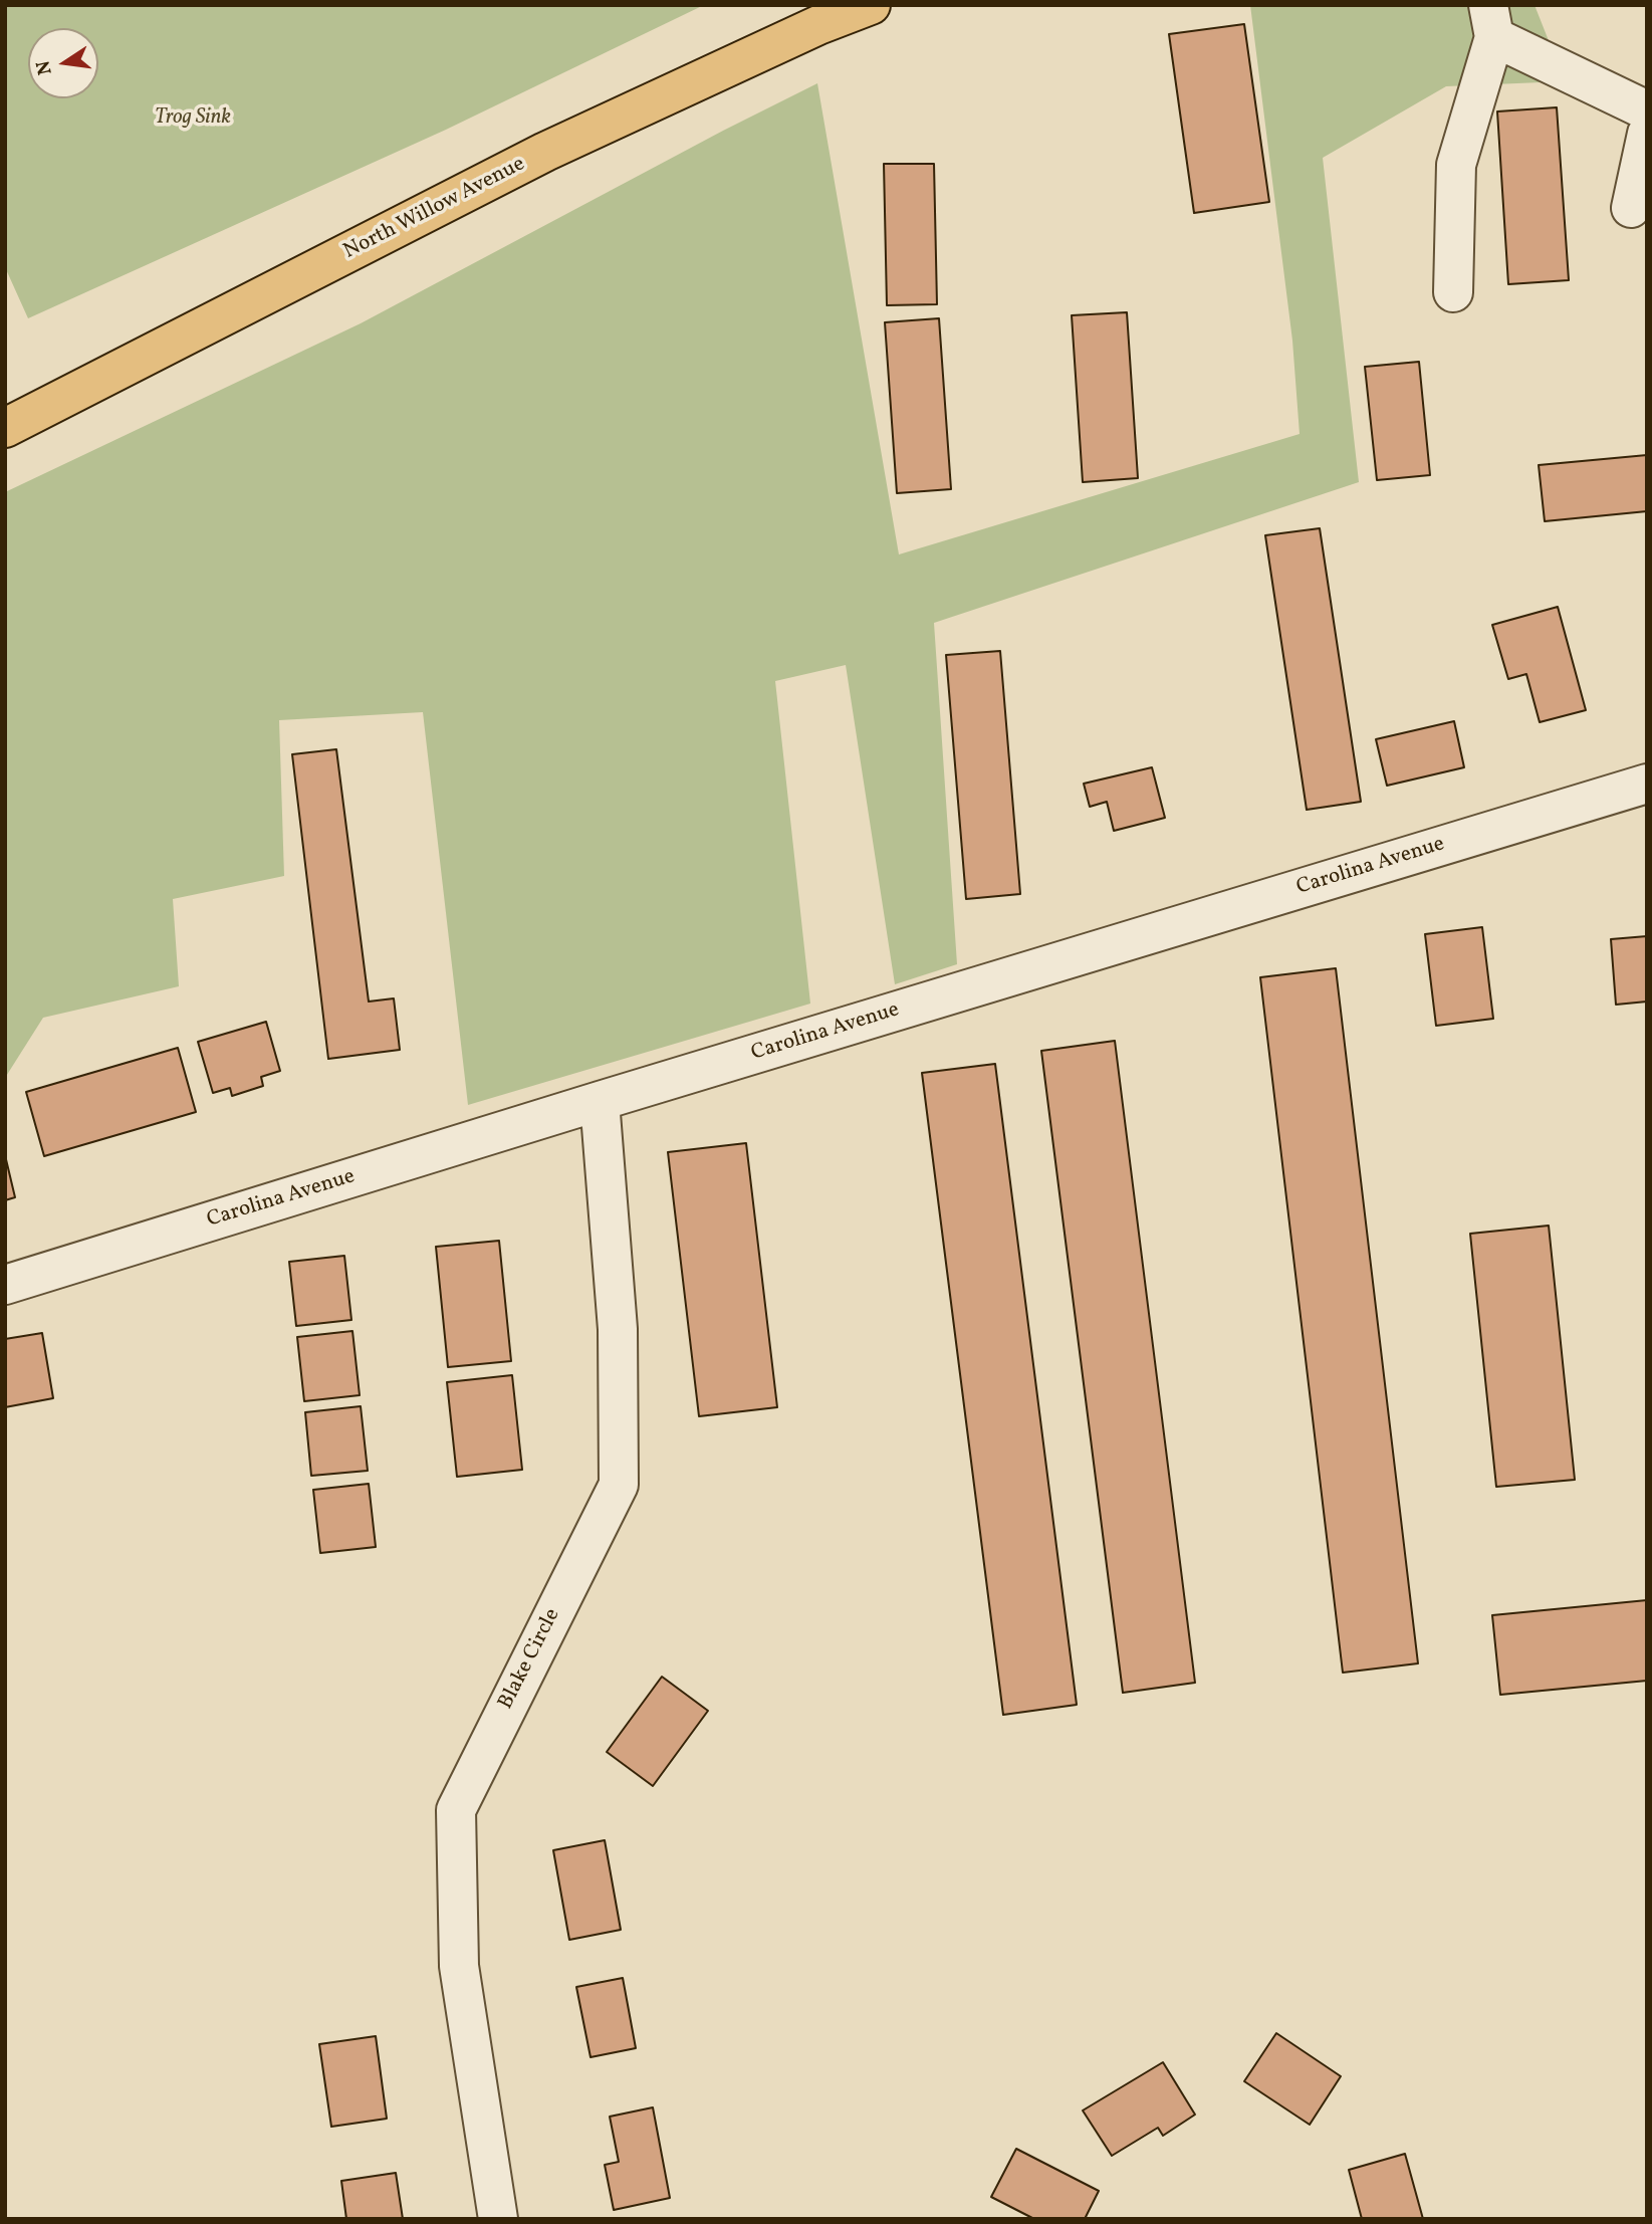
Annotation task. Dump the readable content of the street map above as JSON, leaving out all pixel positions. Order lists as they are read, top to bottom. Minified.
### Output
{"streets":{"main road":["North Willow Avenue"],"street":["Carolina Avenue","Blake Circle"]},"crossings":[["Carolina Avenue","Blake Circle"]],"parks":["Trog Sink"],"north":"left"}
